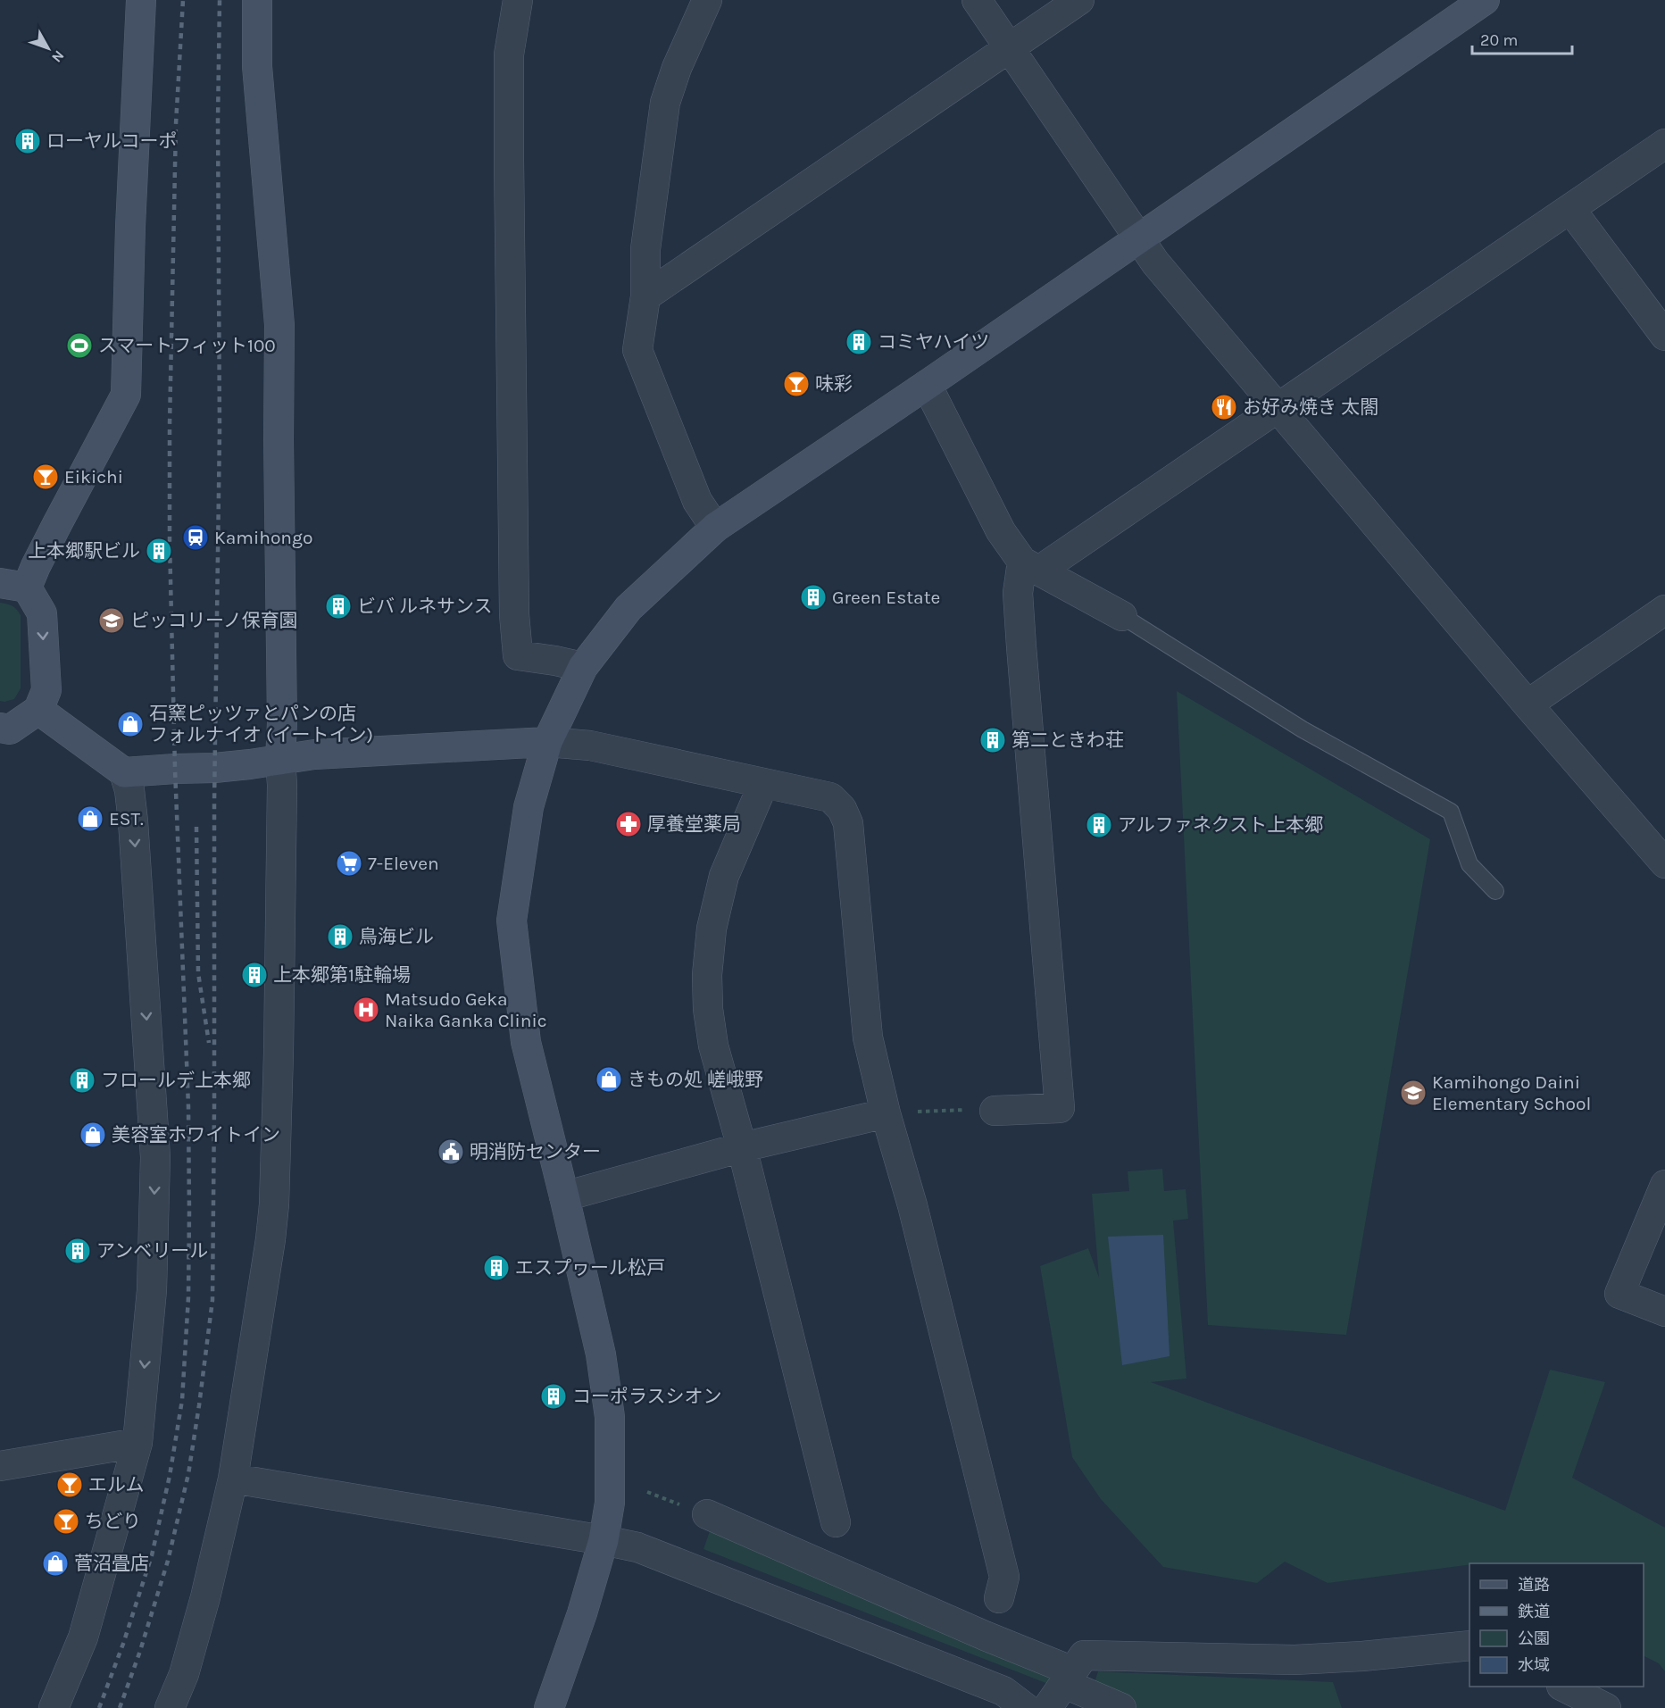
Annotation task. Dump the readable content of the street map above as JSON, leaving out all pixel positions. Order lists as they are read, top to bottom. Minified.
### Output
{"places":{"building":["ローヤルコーポ","コミヤハイツ","上本郷駅ビル","Green Estate","ビバ ルネサンス","第二ときわ荘","アルファネクスト上本郷","鳥海ビル","上本郷第1駐輪場","フロールデ上本郷","アンベリール","エスプヮール松戸","コーポラスシオン"],"sports":["スマートフィット100"],"bar":["味彩","Eikichi","エルム","ちどり"],"restaurant":["お好み焼き 太閤"],"station":["Kamihongo"],"school or university":["ピッコリーノ保育園","Kamihongo Daini Elementary School"],"shop":["石窯ピッツァとパンの店 フォルナイオ (イートイン)","EST.","きもの処 嵯峨野","美容室ホワイトイン","菅沼畳店"],"pharmacy":["厚養堂薬局"],"supermarket":["7-Eleven"],"hospital":["Matsudo Geka Naika Ganka Clinic"],"public building":["明消防センター"]},"legend":["道路","鉄道","公園","水域"],"scale_bar":"20 m","north":"bottom right"}
